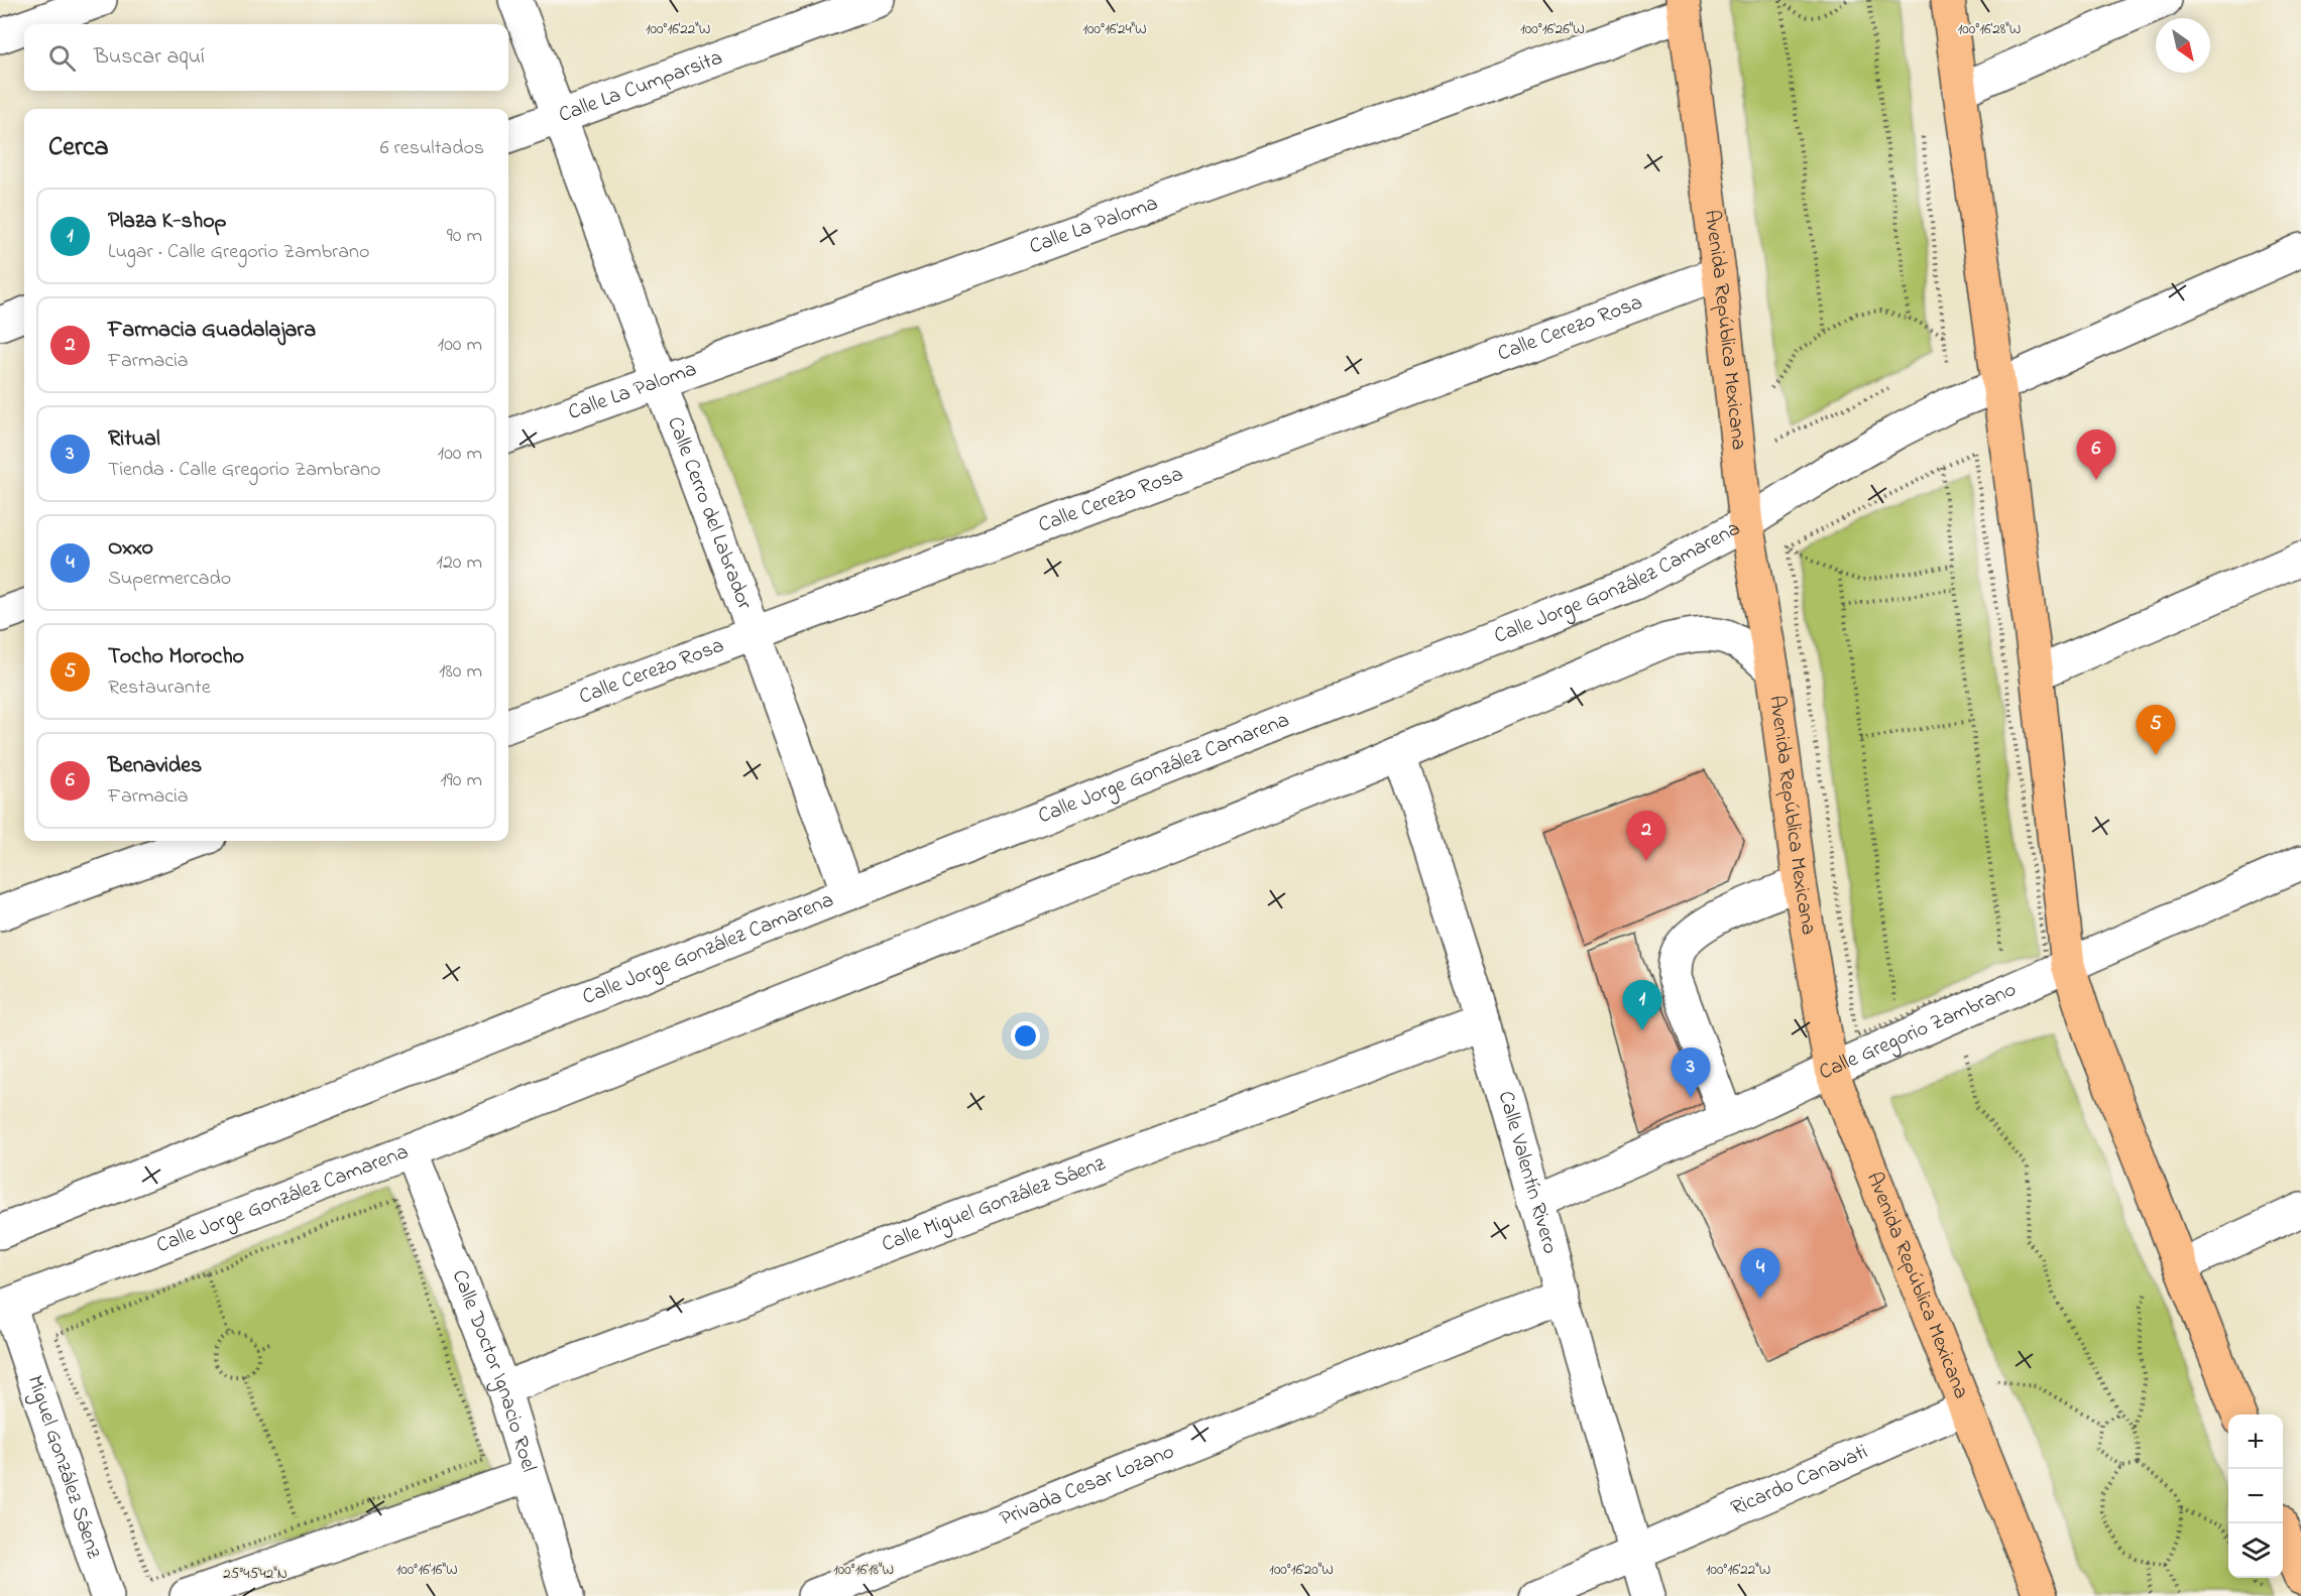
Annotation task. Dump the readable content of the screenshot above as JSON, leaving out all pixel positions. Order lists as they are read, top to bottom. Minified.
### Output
{"streets":{"main road":["Avenida República Mexicana"],"street":["Calle La Cumparsita","Calle La Paloma","Calle Cerezo Rosa","Calle Cerro del Labrador","Calle Jorge González Camarena","Calle Gregorio Zambrano","Calle Valentín Rivero","Calle Miguel González Sáenz","Calle Doctor Ignacio Roel","Miguel González Sáenz","Ricardo Canavati","Privada Cesar Lozano"]},"crossings":[["Calle La Cumparsita","Calle Cerro del Labrador"],["Calle La Paloma","Avenida República Mexicana"],["Calle La Paloma","Calle Cerro del Labrador"],["Calle Cerezo Rosa","Avenida República Mexicana"],["Calle Cerezo Rosa","Calle Cerro del Labrador"],["Avenida República Mexicana","Calle Jorge González Camarena"],["Avenida República Mexicana","Calle Gregorio Zambrano"],["Avenida República Mexicana","Ricardo Canavati"],["Calle Cerro del Labrador","Calle Jorge González Camarena"],["Calle Jorge González Camarena","Calle Valentín Rivero"],["Calle Jorge González Camarena","Calle Doctor Ignacio Roel"],["Calle Jorge González Camarena","Miguel González Sáenz"],["Calle Gregorio Zambrano","Calle Valentín Rivero"],["Calle Valentín Rivero","Calle Miguel González Sáenz"],["Calle Valentín Rivero","Ricardo Canavati"],["Calle Valentín Rivero","Privada Cesar Lozano"],["Calle Miguel González Sáenz","Calle Doctor Ignacio Roel"]],"north":"bottom right","page":{"search":"Buscar aquí","heading":["Cerca","6 resultados"],"list":[{"mark":"1","name":"Plaza K-shop","note":"Lugar · Calle Gregorio Zambrano","value":"90 m"},{"mark":"2","name":"Farmacia Guadalajara","note":"Farmacia","value":"100 m"},{"mark":"3","name":"Ritual","note":"Tienda · Calle Gregorio Zambrano","value":"100 m"},{"mark":"4","name":"Oxxo","note":"Supermercado","value":"120 m"},{"mark":"5","name":"Tocho Morocho","note":"Restaurante","value":"180 m"},{"mark":"6","name":"Benavides","note":"Farmacia","value":"190 m"}],"pins":["6","5","2","1","3","4"],"map_buttons":["+","−"]},"coordinates":["100°16'22\"W","100°16'26\"W","100°16'24\"W","100°16'28\"W","100°16'16\"W","100°16'18\"W","100°16'20\"W","25°45'42\"N"]}
